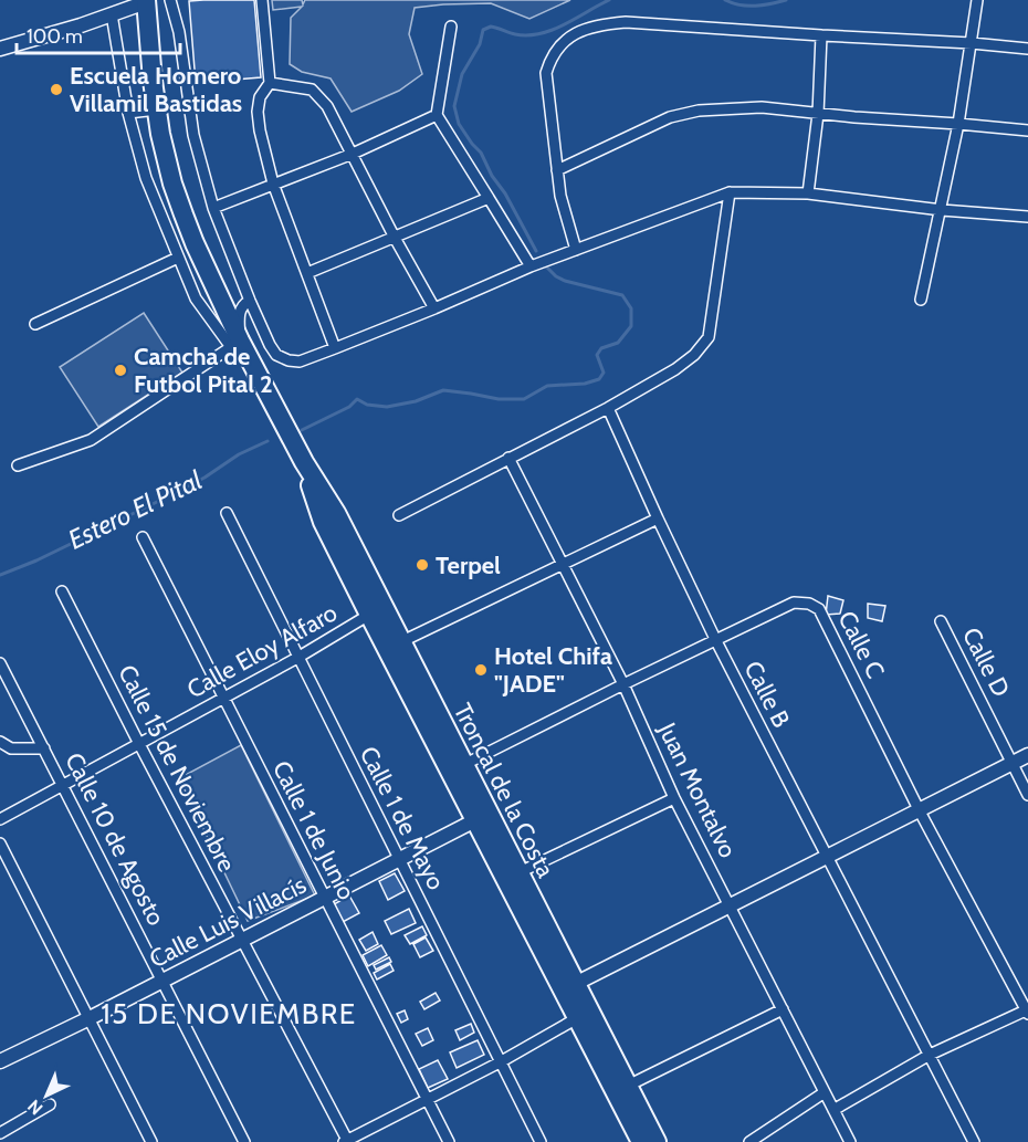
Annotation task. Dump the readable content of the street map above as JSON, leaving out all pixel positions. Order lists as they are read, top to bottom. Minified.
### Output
{"streets":{"highway":["Troncal de la Costa"],"street":["Calle C","Calle Eloy Alfaro","Calle D","Calle B","Calle 15 de Noviembre","Juan Montalvo","Calle 1 de Mayo","Calle 1 de Junio","Calle 10 de Agosto","Calle Luis Villacís"]},"crossings":[["Calle C","Calle B"],["Calle C","Troncal de la Costa"],["Calle C","Juan Montalvo"],["Calle Eloy Alfaro","Calle 15 de Noviembre"],["Calle Eloy Alfaro","Troncal de la Costa"],["Calle Eloy Alfaro","Calle 1 de Mayo"],["Calle Eloy Alfaro","Calle 1 de Junio"],["Calle Eloy Alfaro","Calle 10 de Agosto"],["Calle 15 de Noviembre","Calle Luis Villacís"],["Troncal de la Costa","Calle Luis Villacís"],["Calle 1 de Mayo","Calle Luis Villacís"],["Calle 1 de Junio","Calle Luis Villacís"],["Calle 10 de Agosto","Calle Luis Villacís"]],"districts":["15 DE NOVIEMBRE"],"water":["Estero El Pital"],"places":["Escuela Homero Villamil Bastidas","Camcha de Futbol Pital 2","Terpel","Hotel Chifa \"JADE\""],"scale_bar":"100 m","north":"bottom left"}
